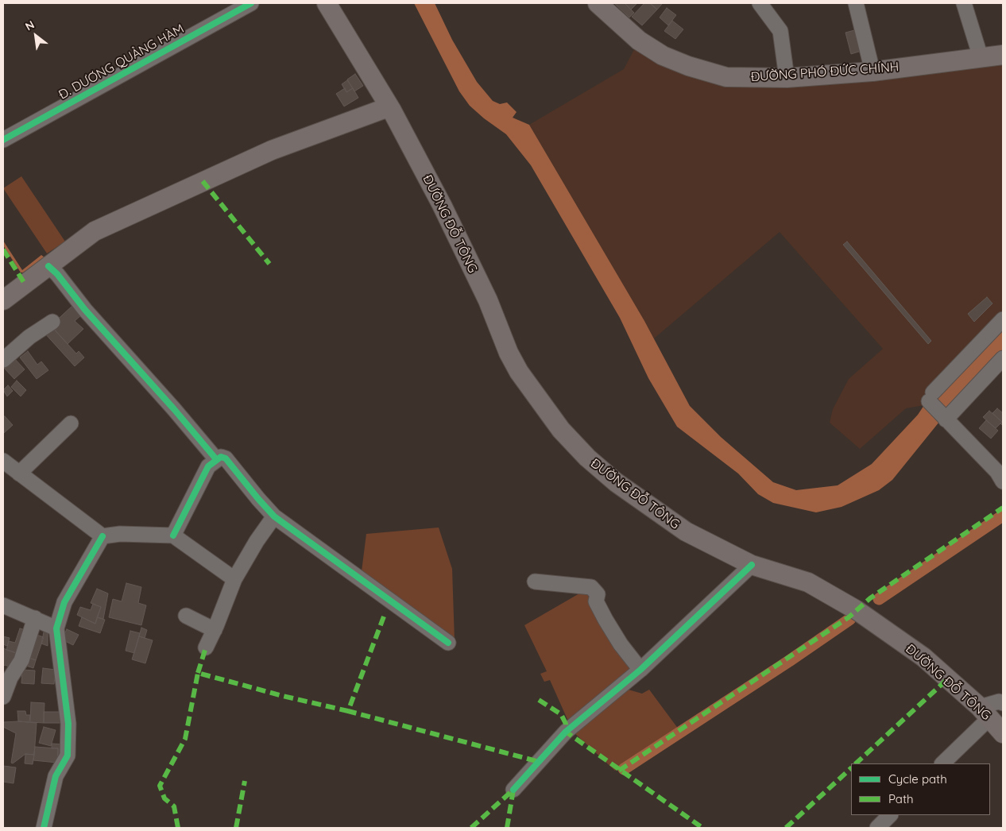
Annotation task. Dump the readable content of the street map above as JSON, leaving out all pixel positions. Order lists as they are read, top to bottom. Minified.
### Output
{"streets":{"main road":["ĐƯỜNG PHÓ ĐỨC CHÍNH","ĐƯỜNG ĐỖ TÔNG"],"street":["Đ. DƯƠNG QUẢNG HÀM"]},"legend":["Cycle path","Path"],"north":"top left"}
